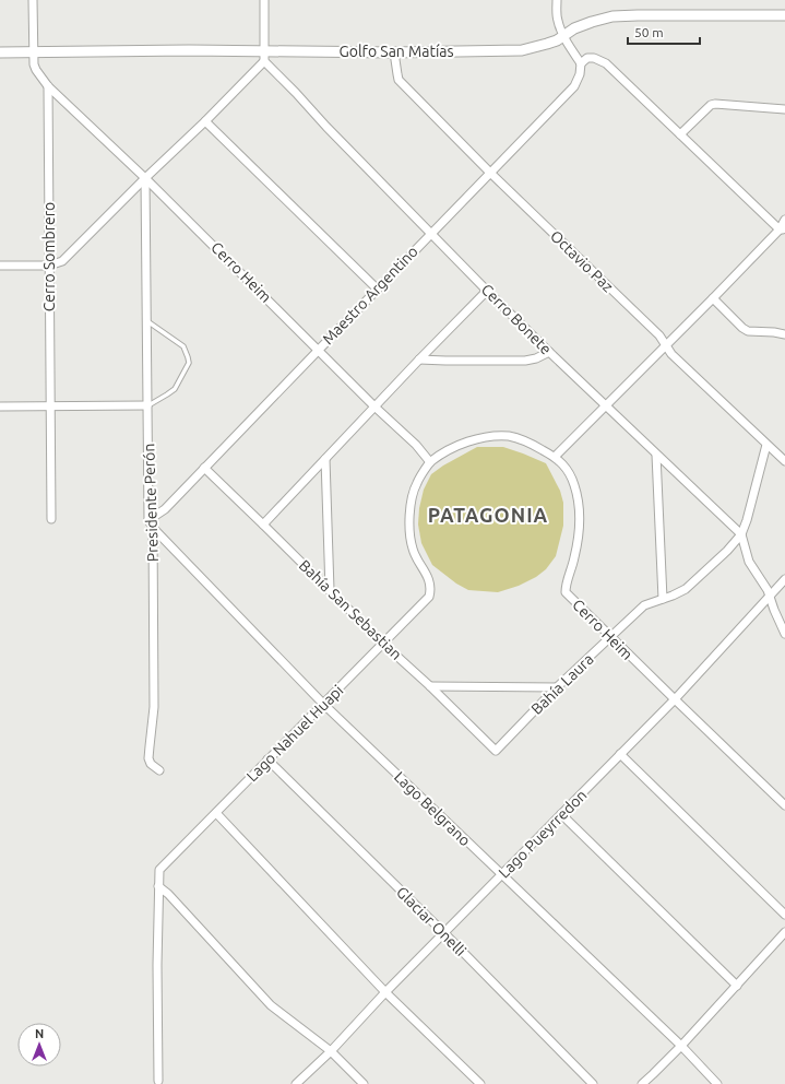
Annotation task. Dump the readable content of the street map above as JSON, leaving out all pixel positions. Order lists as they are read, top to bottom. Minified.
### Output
{"streets":{"street":["Golfo San Matías","Cerro Sombrero","Octavio Paz","Cerro Heim","Maestro Argentino","Cerro Bonete","Presidente Perón","Bahía San Sebastian","Bahía Laura","Lago Nahuel Huapi","Lago Belgrano","Lago Pueyrredon","Glaciar Onelli"]},"crossings":[["Golfo San Matías","Octavio Paz"],["Golfo San Matías","Cerro Bonete"],["Cerro Sombrero","Cerro Heim"],["Octavio Paz","Maestro Argentino"],["Octavio Paz","Bahía Laura"],["Cerro Heim","Maestro Argentino"],["Cerro Heim","Presidente Perón"],["Cerro Heim","Bahía Laura"],["Cerro Heim","Lago Nahuel Huapi"],["Cerro Heim","Lago Pueyrredon"],["Maestro Argentino","Cerro Bonete"],["Maestro Argentino","Presidente Perón"],["Maestro Argentino","Bahía San Sebastian"],["Cerro Bonete","Bahía Laura"],["Presidente Perón","Lago Belgrano"],["Bahía San Sebastian","Bahía Laura"],["Bahía San Sebastian","Lago Nahuel Huapi"],["Lago Nahuel Huapi","Lago Belgrano"],["Lago Nahuel Huapi","Glaciar Onelli"],["Lago Belgrano","Lago Pueyrredon"],["Lago Pueyrredon","Glaciar Onelli"]],"districts":["PATAGONIA"],"scale_bar":"50 m","north":"top"}
